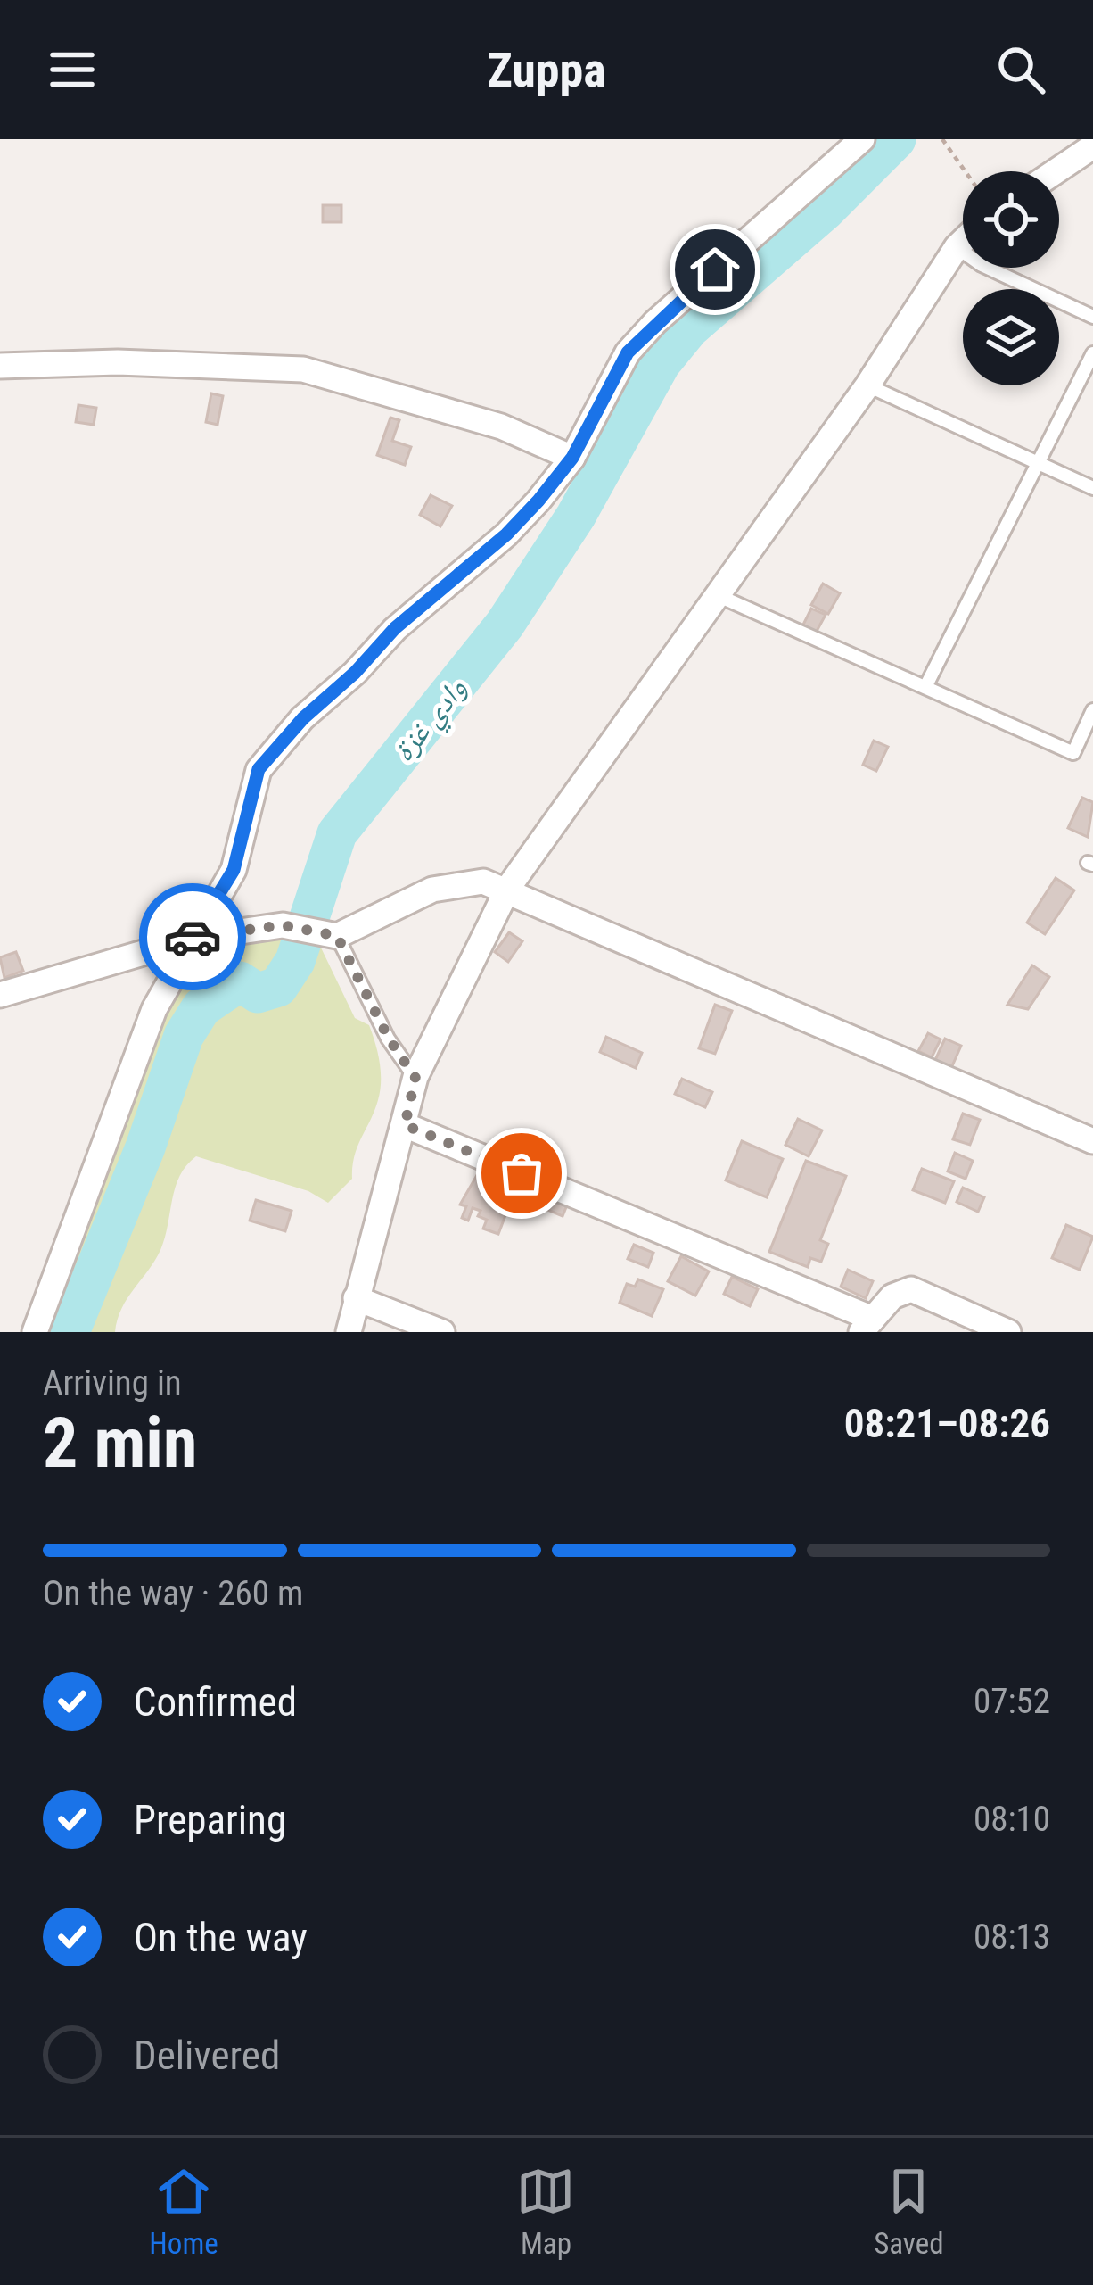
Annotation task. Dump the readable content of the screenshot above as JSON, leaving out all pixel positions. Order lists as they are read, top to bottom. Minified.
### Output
{"water":["وادي غزة"],"page":{"header":"Zuppa","heading":["2 min","Arriving in","08:21–08:26"],"bar":"On the way · 260 m","list":[["Confirmed","07:52"],["Preparing","08:10"],["On the way","08:13"],"Delivered"],"tabs":["Home","Map","Saved"]}}
